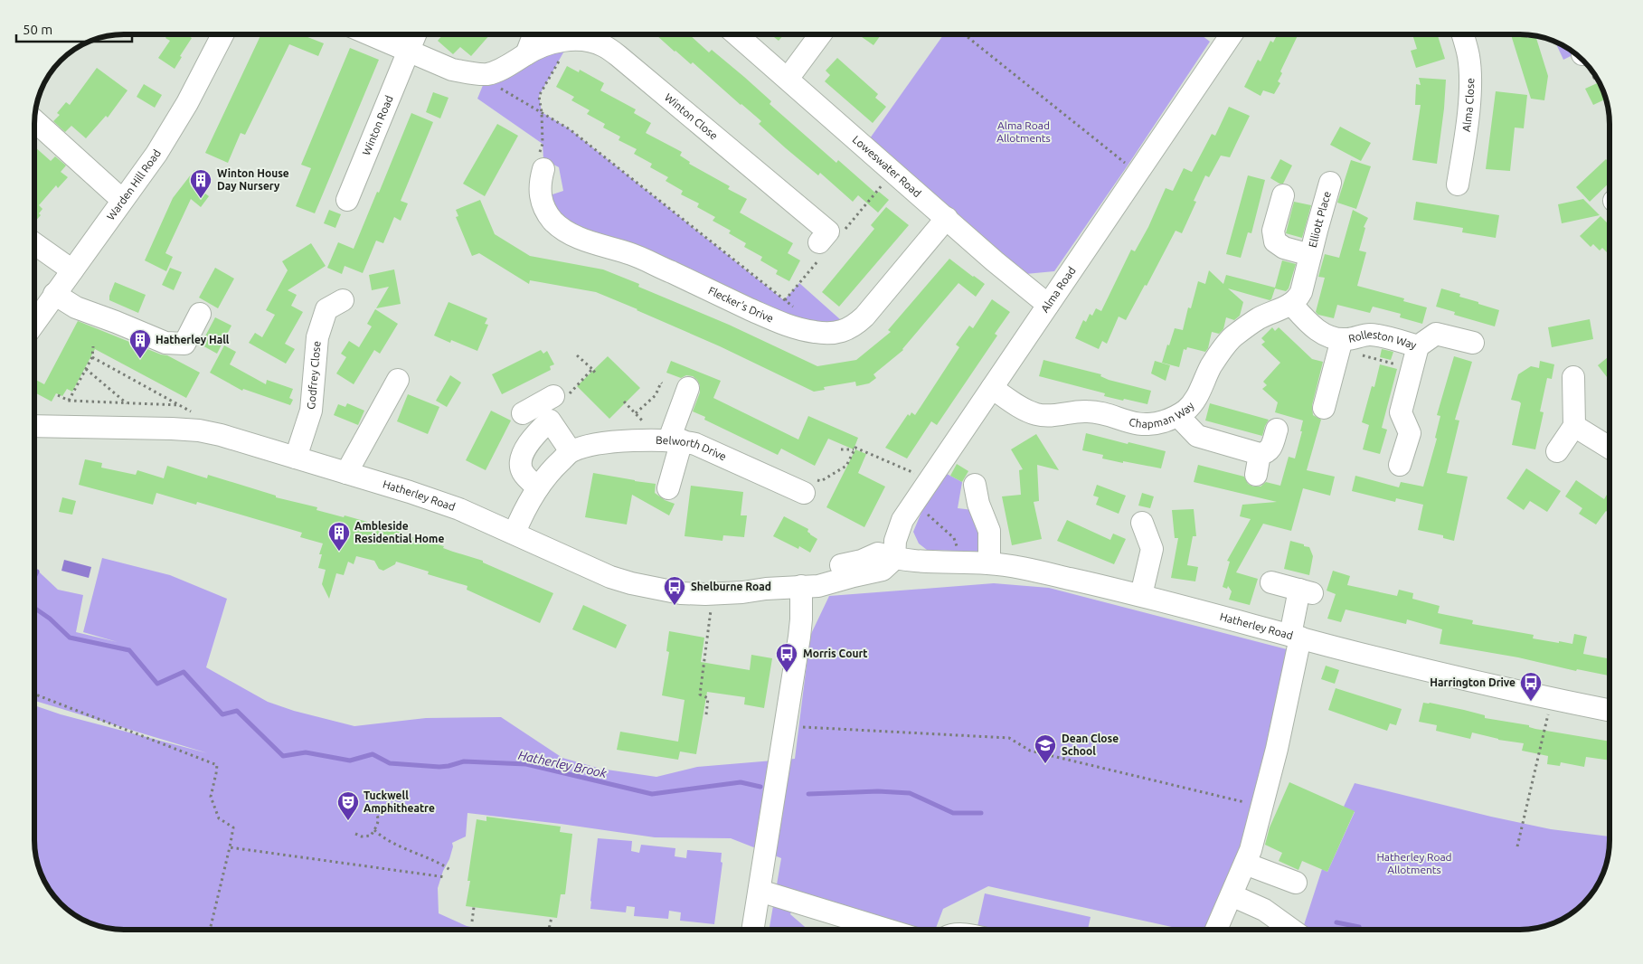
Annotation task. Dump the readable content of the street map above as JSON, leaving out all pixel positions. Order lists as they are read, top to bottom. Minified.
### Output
{"streets":{"street":["Alma Close","Winton Close","Winton Road","Loweswater Road","Warden Hill Road","Elliott Place","Alma Road","Flecker's Drive","Rolleston Way","Godfrey Close","Chapman Way","Belworth Drive","Hatherley Road"]},"crossings":[["Winton Close","Winton Road"],["Loweswater Road","Alma Road"],["Loweswater Road","Flecker's Drive"],["Elliott Place","Rolleston Way"],["Elliott Place","Chapman Way"],["Alma Road","Chapman Way"],["Alma Road","Hatherley Road"],["Rolleston Way","Chapman Way"],["Godfrey Close","Hatherley Road"],["Belworth Drive","Hatherley Road"]],"water":["Hatherley Brook"],"parks":["Alma Road Allotments","Hatherley Road Allotments"],"places":{"building":["Winton House Day Nursery","Hatherley Hall","Ambleside Residential Home"],"bus stop":["Shelburne Road","Morris Court","Harrington Drive"],"school or university":["Dean Close School"],"theatre":["Tuckwell Amphitheatre"]},"scale_bar":"50 m"}
